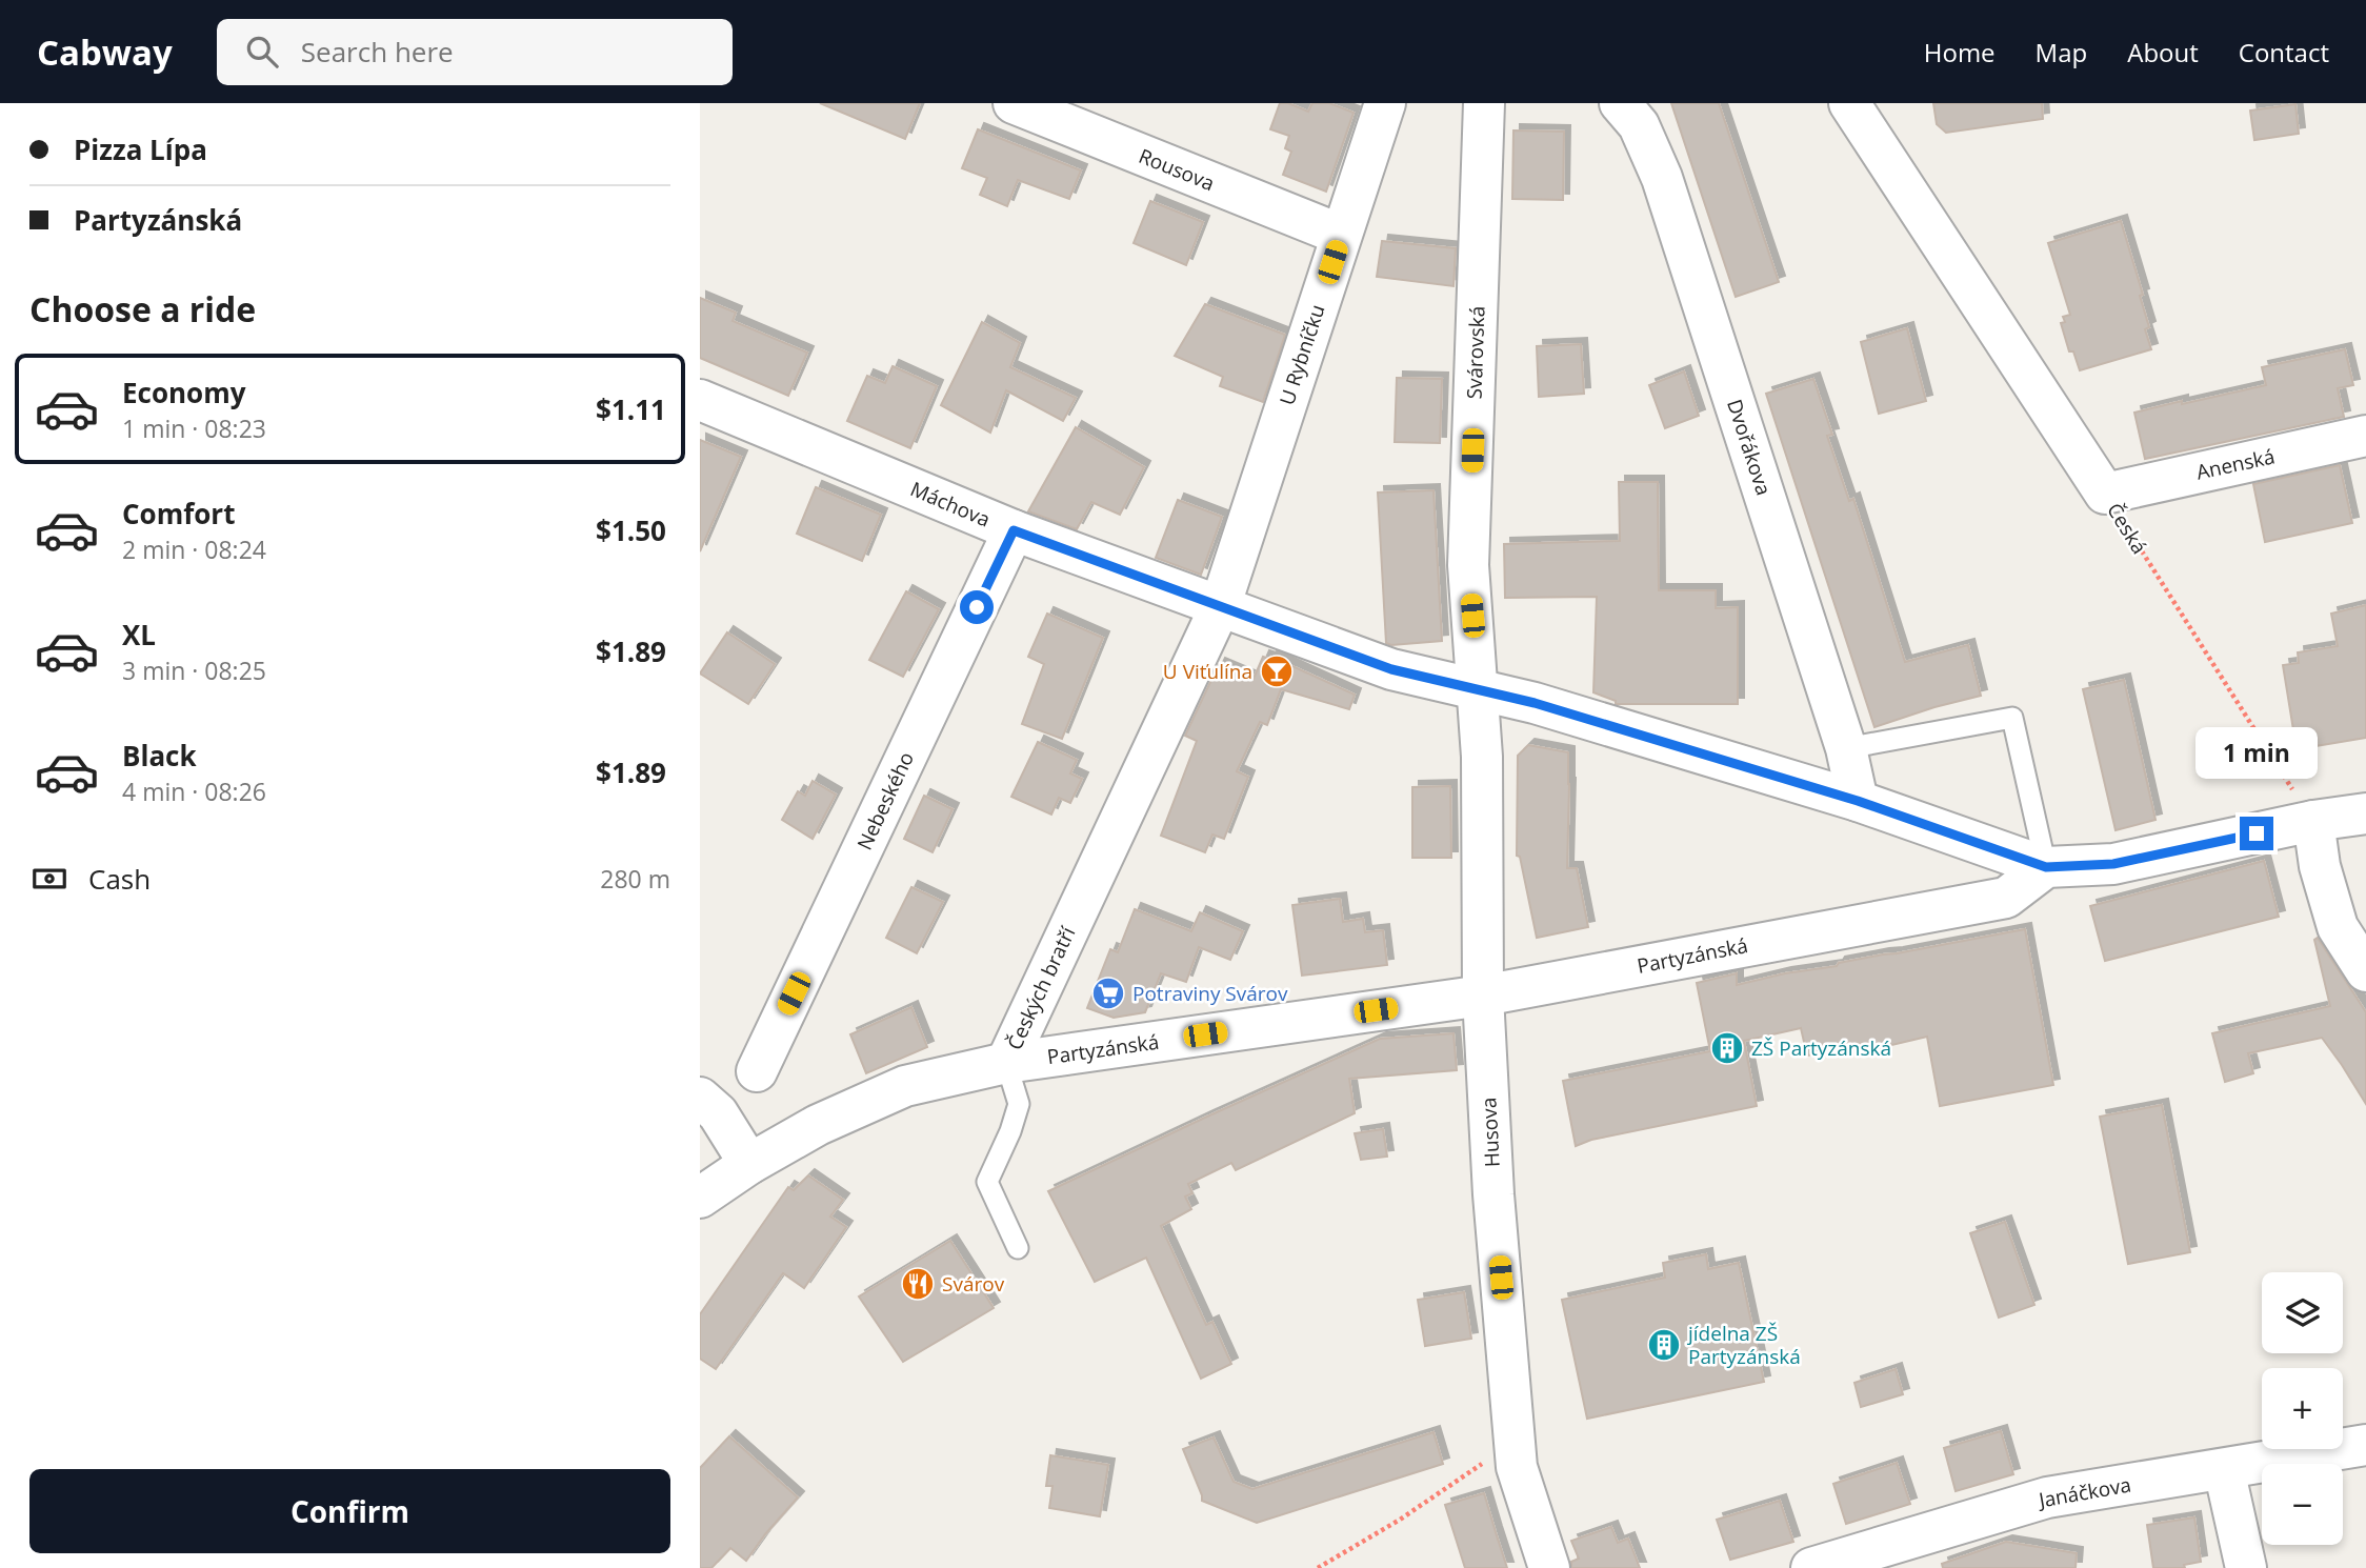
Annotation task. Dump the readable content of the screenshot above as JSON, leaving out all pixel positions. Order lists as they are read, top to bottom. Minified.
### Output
{"streets":{"street":["Rousova","Svárovská","U Rybníčku","Dvořákova","Anenská","Máchova","Česká","Nebeského","Partyzánská","Českých bratří","Husova","Janáčkova"]},"crossings":[["Rousova","U Rybníčku"],["Svárovská","Máchova"],["Svárovská","Husova"],["U Rybníčku","Máchova"],["U Rybníčku","Českých bratří"],["Dvořákova","Máchova"],["Anenská","Česká"],["Máchova","Nebeského"],["Máchova","Partyzánská"],["Máchova","Českých bratří"],["Máchova","Husova"],["Partyzánská","Českých bratří"],["Partyzánská","Husova"]],"places":{"bar":["U Viťulína"],"supermarket":["Potraviny Svárov"],"building":["ZŠ Partyzánská","jídelna ZŠ Partyzánská"],"restaurant":["Svárov"]},"page":{"header":"Cabway","search":"Search here","nav":["Home","Map","About","Contact"],"banner":["Pizza Lípa","Partyzánská"],"heading":"Choose a ride","list":[{"name":"Economy","note":"1 min · 08:23","value":"$1.11"},{"name":"Comfort","note":"2 min · 08:24","value":"$1.50"},{"name":"XL","note":"3 min · 08:25","value":"$1.89"},{"name":"Black","note":"4 min · 08:26","value":"$1.89"}],"bubble":"1 min","pay":["Cash","280 m"],"map_buttons":["+","−"],"buttons":"Confirm"}}
